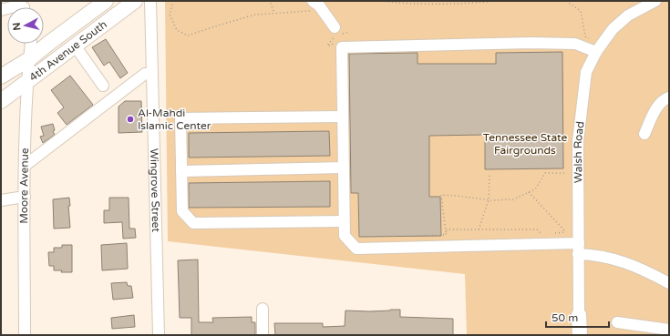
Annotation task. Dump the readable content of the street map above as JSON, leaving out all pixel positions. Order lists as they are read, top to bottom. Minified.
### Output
{"streets":{"main road":["4th Avenue South","Walsh Road"],"street":["Moore Avenue","Wingrove Street"]},"crossings":[["4th Avenue South","Moore Avenue"]],"parks":["Tennessee State Fairgrounds"],"places":["Al-Mahdi Islamic Center"],"scale_bar":"50 m","north":"left"}
